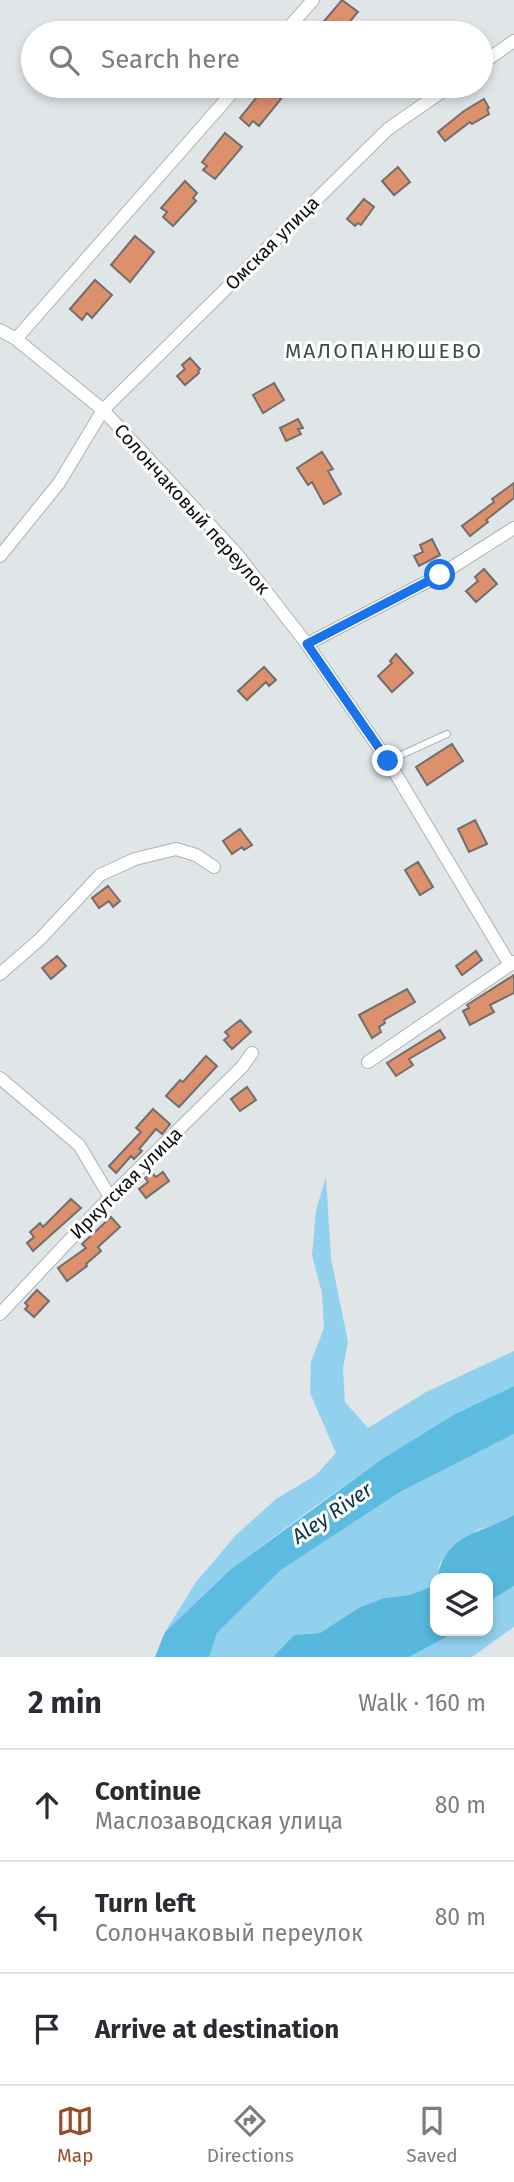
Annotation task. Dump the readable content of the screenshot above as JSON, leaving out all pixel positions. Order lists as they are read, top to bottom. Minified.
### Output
{"streets":{"street":["Омская улица","Солончаковый переулок","Иркутская улица"]},"crossings":[["Омская улица","Солончаковый переулок"]],"districts":["МАЛОПАНЮШЕВО"],"water":["Aley River"],"page":{"search":"Search here","heading":["2 min","Walk · 160 m"],"list":[["Continue","Маслозаводская улица","80 m"],["Turn left","Солончаковый переулок","80 m"],"Arrive at destination"],"nav":["Map","Directions","Saved"]}}
